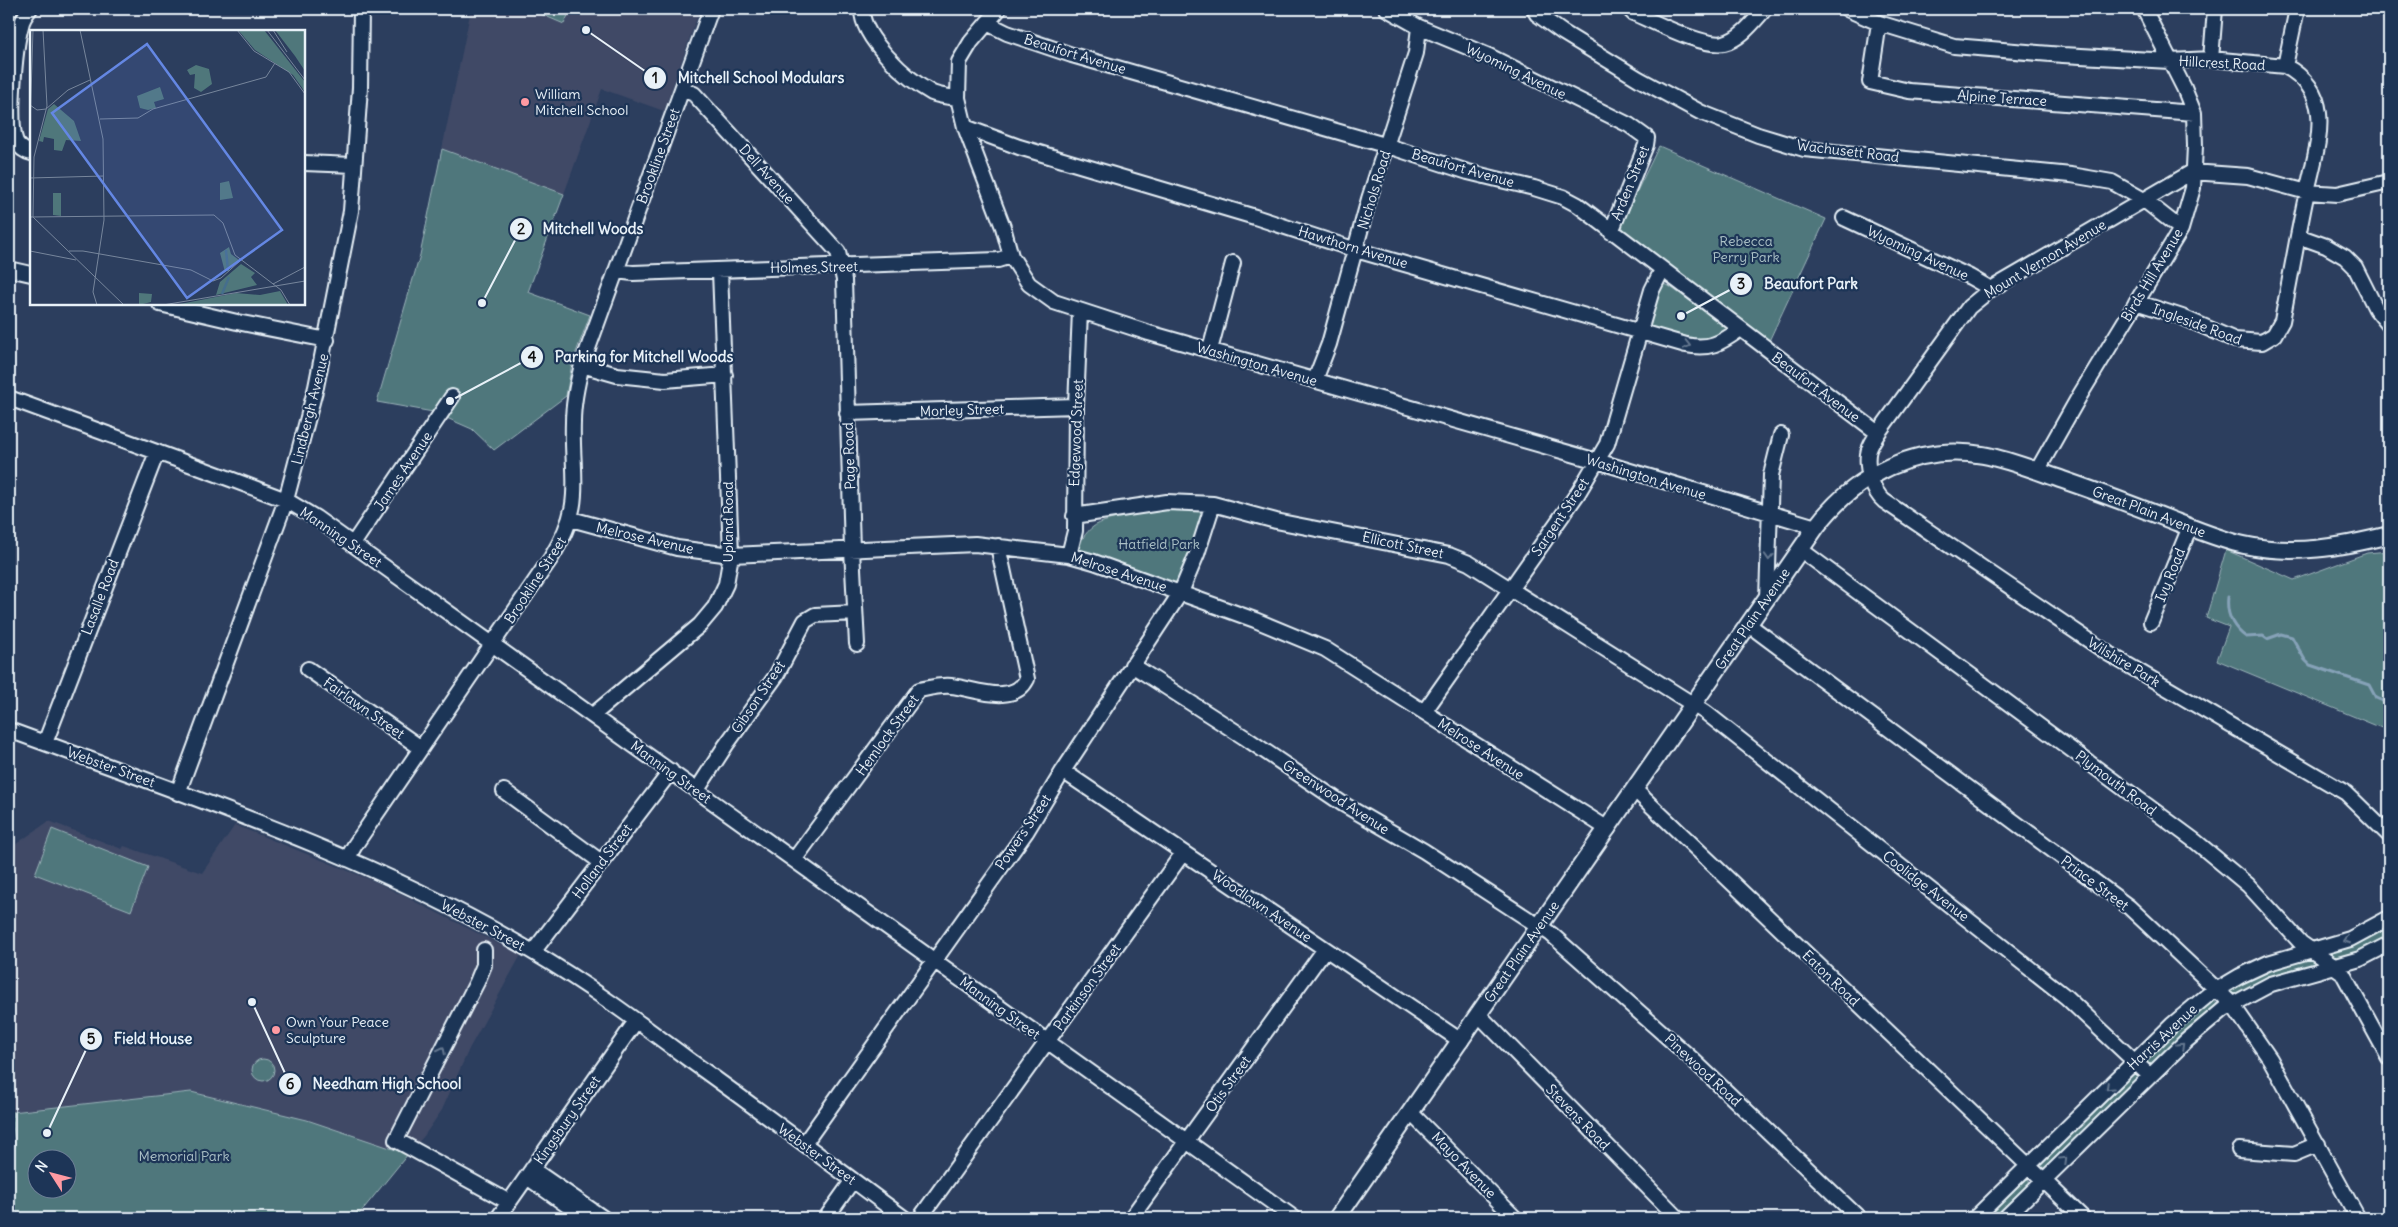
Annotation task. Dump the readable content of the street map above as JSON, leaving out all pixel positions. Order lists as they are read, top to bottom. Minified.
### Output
{"streets":{"main road":["Great Plain Avenue"],"street":["Beaufort Avenue","Hillcrest Road","Wyoming Avenue","Alpine Terrace","Wachusett Road","Brookline Street","Dell Avenue","Arden Street","Nichols Road","Hawthorn Avenue","Mount Vernon Avenue","Holmes Street","Birds Hill Avenue","Ingleside Road","Washington Avenue","Lindbergh Avenue","Morley Street","Edgewood Street","Page Road","James Avenue","Sargent Street","Upland Road","Manning Street","Melrose Avenue","Ellicott Street","Ivy Road","Lasalle Road","Wilshire Park","Gibson Street","Fairlawn Street","Hemlock Street","Webster Street","Plymouth Road","Greenwood Avenue","Powers Street","Holland Street","Prince Street","Coolidge Avenue","Woodlawn Avenue","Eaton Road","Parkinson Street","Harris Avenue","Pinewood Road","Otis Street","Stevens Road","Kingsbury Street","Mayo Avenue"]},"crossings":[["Beaufort Avenue","Arden Street"],["Beaufort Avenue","Nichols Road"],["Beaufort Avenue","Hawthorn Avenue"],["Beaufort Avenue","Mount Vernon Avenue"],["Beaufort Avenue","Washington Avenue"],["Beaufort Avenue","Sargent Street"],["Hillcrest Road","Alpine Terrace"],["Hillcrest Road","Birds Hill Avenue"],["Hillcrest Road","Ingleside Road"],["Wyoming Avenue","Arden Street"],["Wyoming Avenue","Nichols Road"],["Wyoming Avenue","Mount Vernon Avenue"],["Alpine Terrace","Birds Hill Avenue"],["Wachusett Road","Mount Vernon Avenue"],["Wachusett Road","Birds Hill Avenue"],["Brookline Street","Dell Avenue"],["Brookline Street","Holmes Street"],["Brookline Street","Manning Street"],["Brookline Street","Melrose Avenue"],["Brookline Street","Fairlawn Street"],["Brookline Street","Webster Street"],["Dell Avenue","Holmes Street"],["Dell Avenue","Page Road"],["Nichols Road","Hawthorn Avenue"],["Nichols Road","Washington Avenue"],["Hawthorn Avenue","Washington Avenue"],["Hawthorn Avenue","Sargent Street"],["Mount Vernon Avenue","Birds Hill Avenue"],["Mount Vernon Avenue","Great Plain Avenue"],["Mount Vernon Avenue","Wilshire Park"],["Holmes Street","Washington Avenue"],["Holmes Street","Page Road"],["Holmes Street","Upland Road"],["Birds Hill Avenue","Ingleside Road"],["Birds Hill Avenue","Great Plain Avenue"],["Washington Avenue","Edgewood Street"],["Washington Avenue","Great Plain Avenue"],["Washington Avenue","Sargent Street"],["Lindbergh Avenue","Manning Street"],["Lindbergh Avenue","Webster Street"],["Morley Street","Edgewood Street"],["Morley Street","Page Road"],["Edgewood Street","Melrose Avenue"],["Edgewood Street","Ellicott Street"],["Page Road","Melrose Avenue"],["Page Road","Gibson Street"],["James Avenue","Manning Street"],["Great Plain Avenue","Melrose Avenue"],["Great Plain Avenue","Ellicott Street"],["Great Plain Avenue","Ivy Road"],["Great Plain Avenue","Wilshire Park"],["Great Plain Avenue","Plymouth Road"],["Great Plain Avenue","Greenwood Avenue"],["Great Plain Avenue","Prince Street"],["Great Plain Avenue","Coolidge Avenue"],["Great Plain Avenue","Woodlawn Avenue"],["Great Plain Avenue","Eaton Road"],["Great Plain Avenue","Pinewood Road"],["Great Plain Avenue","Stevens Road"],["Great Plain Avenue","Mayo Avenue"],["Sargent Street","Melrose Avenue"],["Sargent Street","Ellicott Street"],["Upland Road","Manning Street"],["Upland Road","Melrose Avenue"],["Manning Street","Lasalle Road"],["Manning Street","Gibson Street"],["Manning Street","Hemlock Street"],["Manning Street","Powers Street"],["Manning Street","Holland Street"],["Manning Street","Parkinson Street"],["Manning Street","Otis Street"],["Melrose Avenue","Hemlock Street"],["Melrose Avenue","Powers Street"],["Ellicott Street","Powers Street"],["Ellicott Street","Coolidge Avenue"],["Lasalle Road","Webster Street"],["Webster Street","Powers Street"],["Webster Street","Holland Street"],["Webster Street","Kingsbury Street"],["Plymouth Road","Harris Avenue"],["Greenwood Avenue","Powers Street"],["Greenwood Avenue","Pinewood Road"],["Powers Street","Woodlawn Avenue"],["Prince Street","Harris Avenue"],["Coolidge Avenue","Harris Avenue"],["Woodlawn Avenue","Parkinson Street"],["Woodlawn Avenue","Otis Street"],["Eaton Road","Harris Avenue"]],"parks":["Rebecca Perry Park","Hatfield Park","Memorial Park"],"places":["Mitchell School Modulars","William Mitchell School","Mitchell Woods","Beaufort Park","Parking for Mitchell Woods","Needham High School","Own Your Peace Sculpture","Field House"],"north":"top left"}
